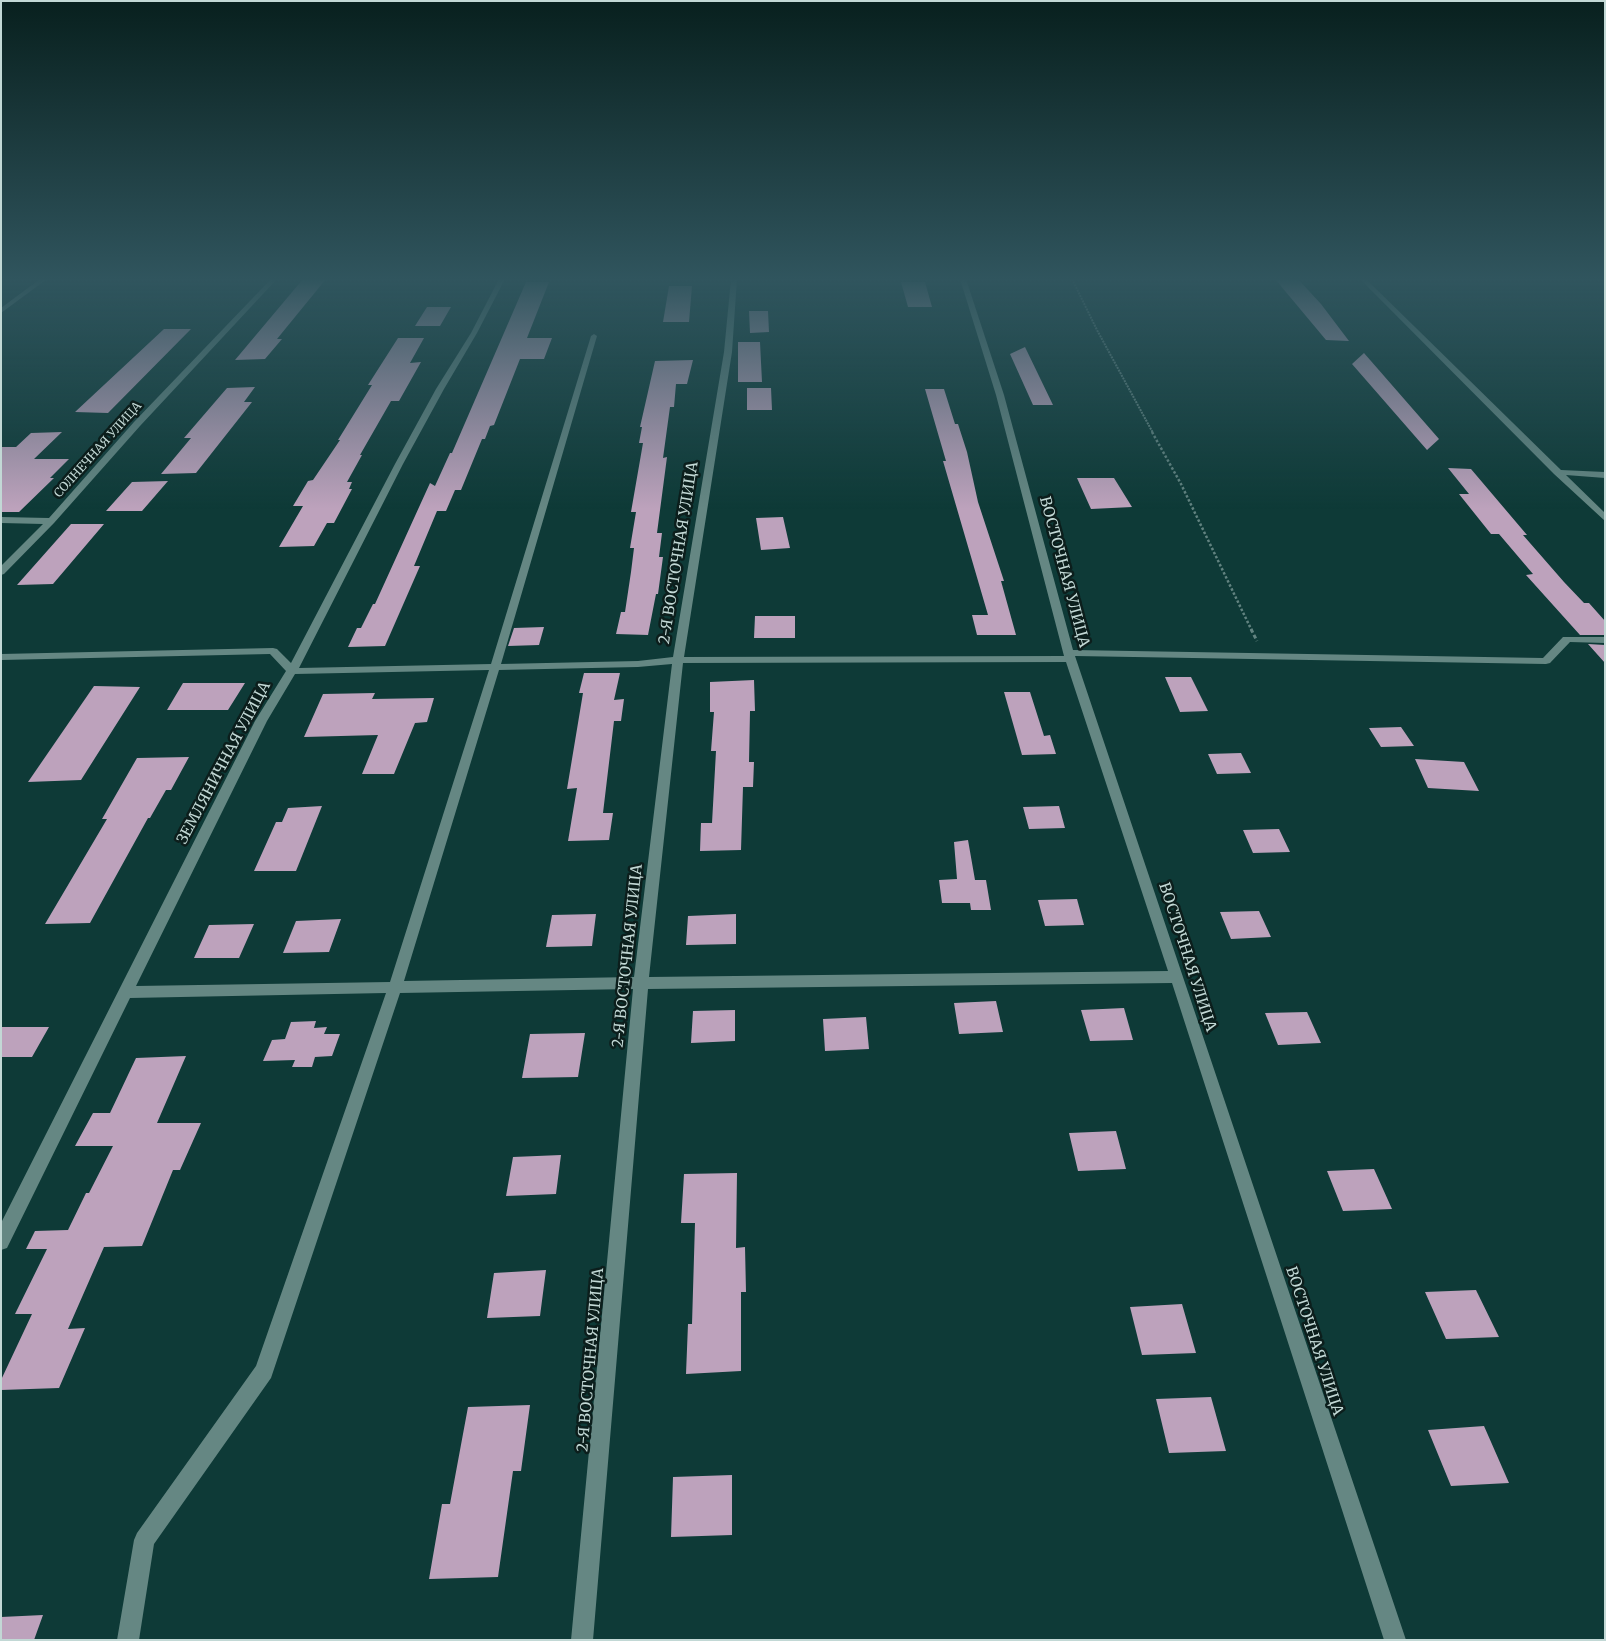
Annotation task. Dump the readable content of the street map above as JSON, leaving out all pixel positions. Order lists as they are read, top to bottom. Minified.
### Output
{"streets":{"street":["СОЛНЕЧНАЯ УЛИЦА","2-Я ВОСТОЧНАЯ УЛИЦА","ВОСТОЧНАЯ УЛИЦА","ЗЕМЛЯНИЧНАЯ УЛИЦА"]}}
